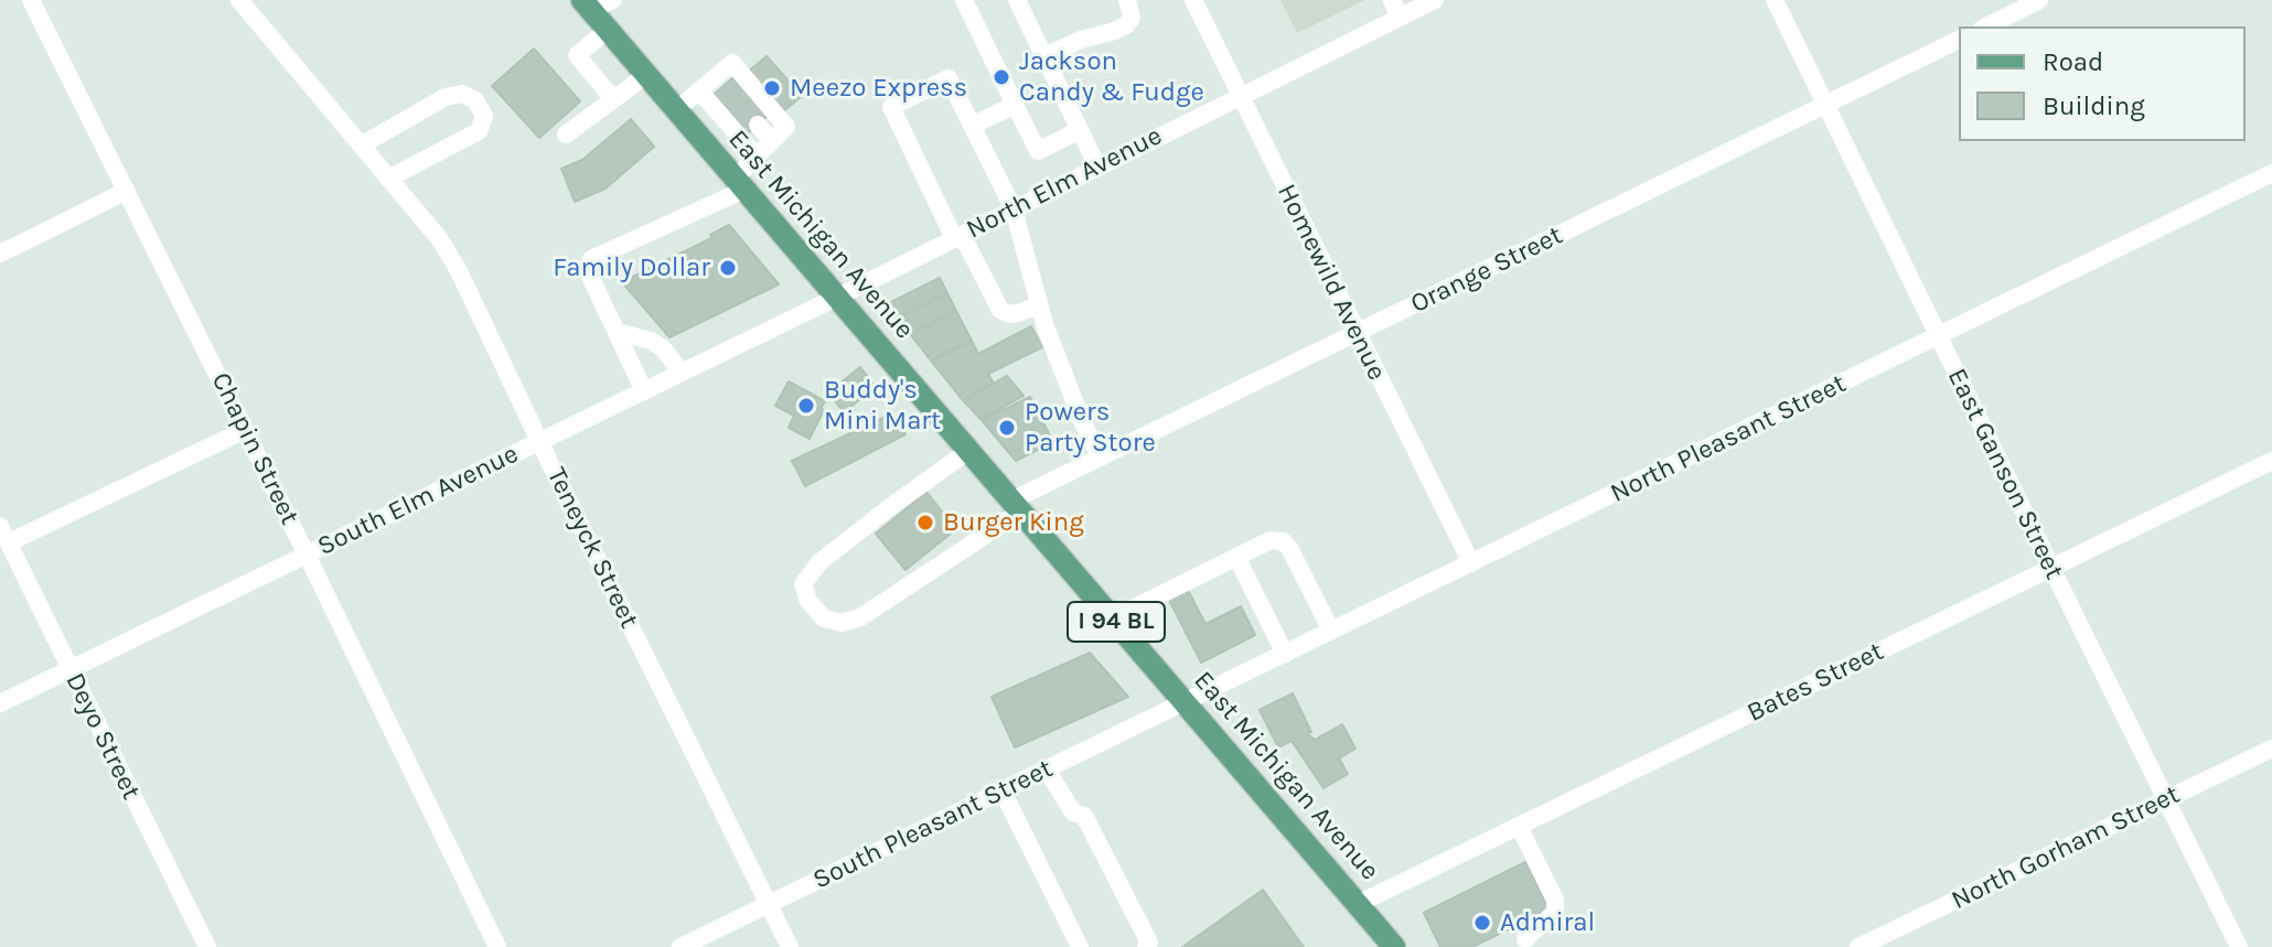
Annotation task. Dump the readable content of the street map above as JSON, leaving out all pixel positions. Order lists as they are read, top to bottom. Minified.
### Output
{"streets":{"main road":["East Michigan Avenue","I 94 BL"],"street":["North Elm Avenue","Orange Street","Homewild Avenue","North Pleasant Street","Chapin Street","East Ganson Street","South Elm Avenue","Teneyck Street","Bates Street","Deyo Street","South Pleasant Street","North Gorham Street"]},"crossings":[["North Elm Avenue","East Michigan Avenue"],["North Elm Avenue","Homewild Avenue"],["North Elm Avenue","South Elm Avenue"],["East Michigan Avenue","Orange Street"],["East Michigan Avenue","North Pleasant Street"],["East Michigan Avenue","South Elm Avenue"],["East Michigan Avenue","Bates Street"],["East Michigan Avenue","South Pleasant Street"],["Orange Street","Homewild Avenue"],["Orange Street","East Ganson Street"],["Homewild Avenue","North Pleasant Street"],["North Pleasant Street","East Ganson Street"],["North Pleasant Street","South Pleasant Street"],["Chapin Street","South Elm Avenue"],["East Ganson Street","Bates Street"],["East Ganson Street","North Gorham Street"],["South Elm Avenue","Teneyck Street"],["South Elm Avenue","Deyo Street"],["Teneyck Street","South Pleasant Street"]],"places":["Jackson Candy & Fudge","Meezo Express","Family Dollar","Buddy's Mini Mart","Powers Party Store","Burger King","Admiral"],"legend":["Road","Building"]}
